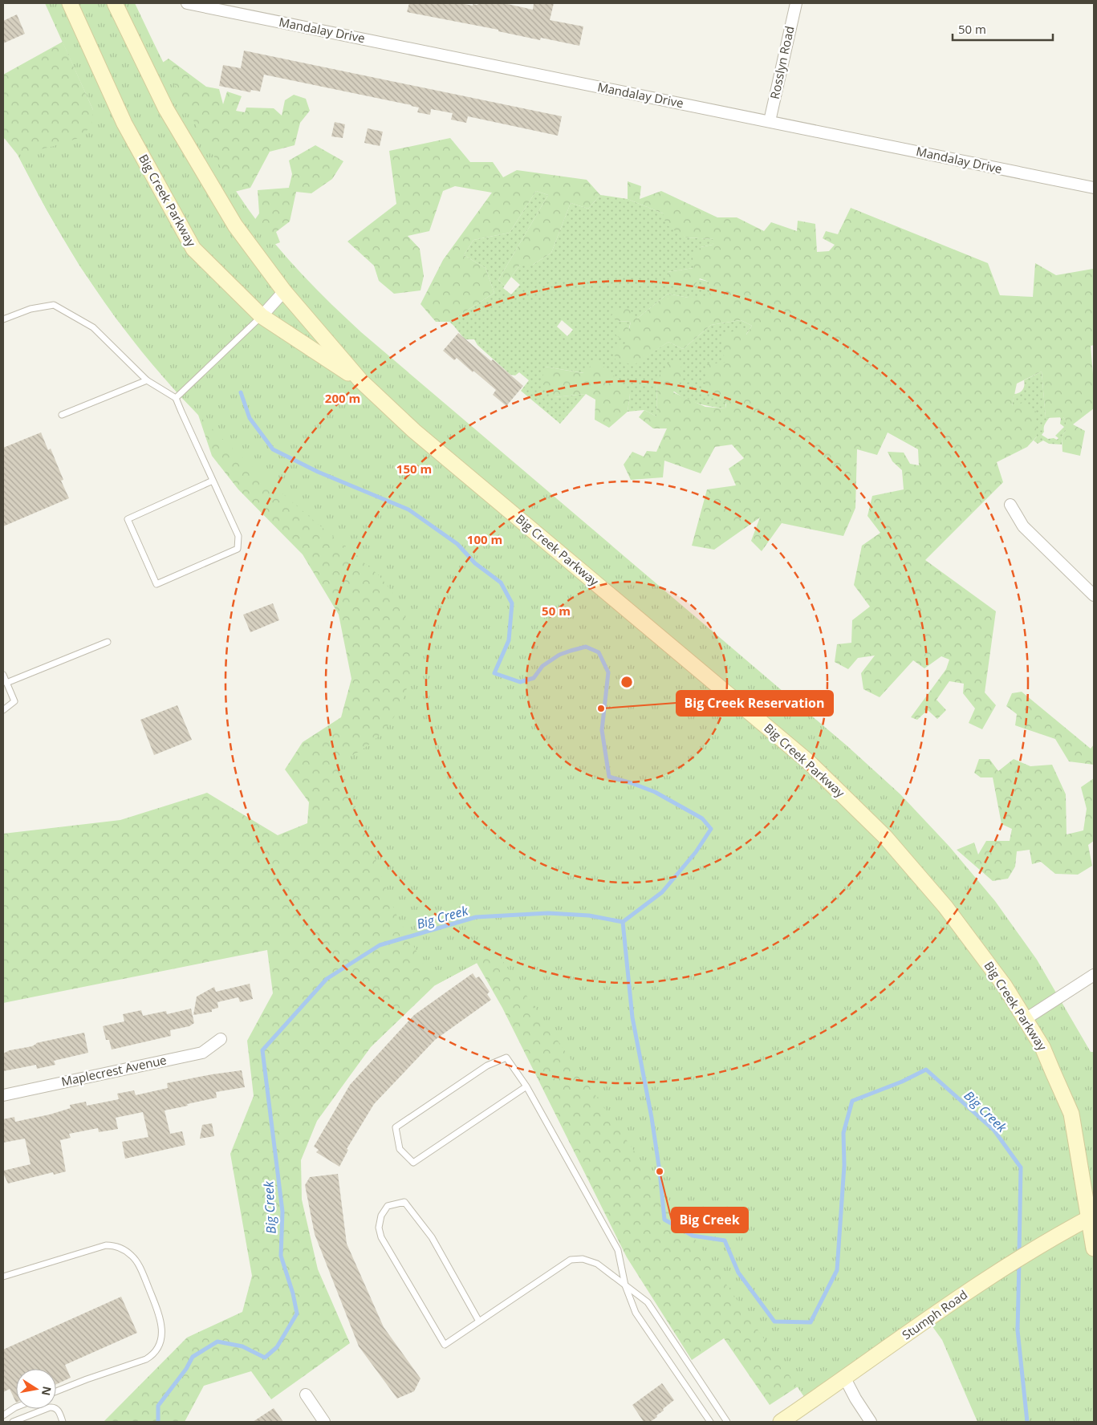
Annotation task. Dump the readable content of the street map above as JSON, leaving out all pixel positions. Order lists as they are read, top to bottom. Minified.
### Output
{"streets":{"street":["Mandalay Drive","Rosslyn Road","Big Creek Parkway","Maplecrest Avenue","Stumph Road"]},"crossings":[["Mandalay Drive","Rosslyn Road"],["Big Creek Parkway","Stumph Road"]],"water":["Big Creek"],"places":["Big Creek Reservation","Big Creek"],"scale_bar":"50 m","north":"right","rings":["200 m","150 m","100 m","50 m"]}
